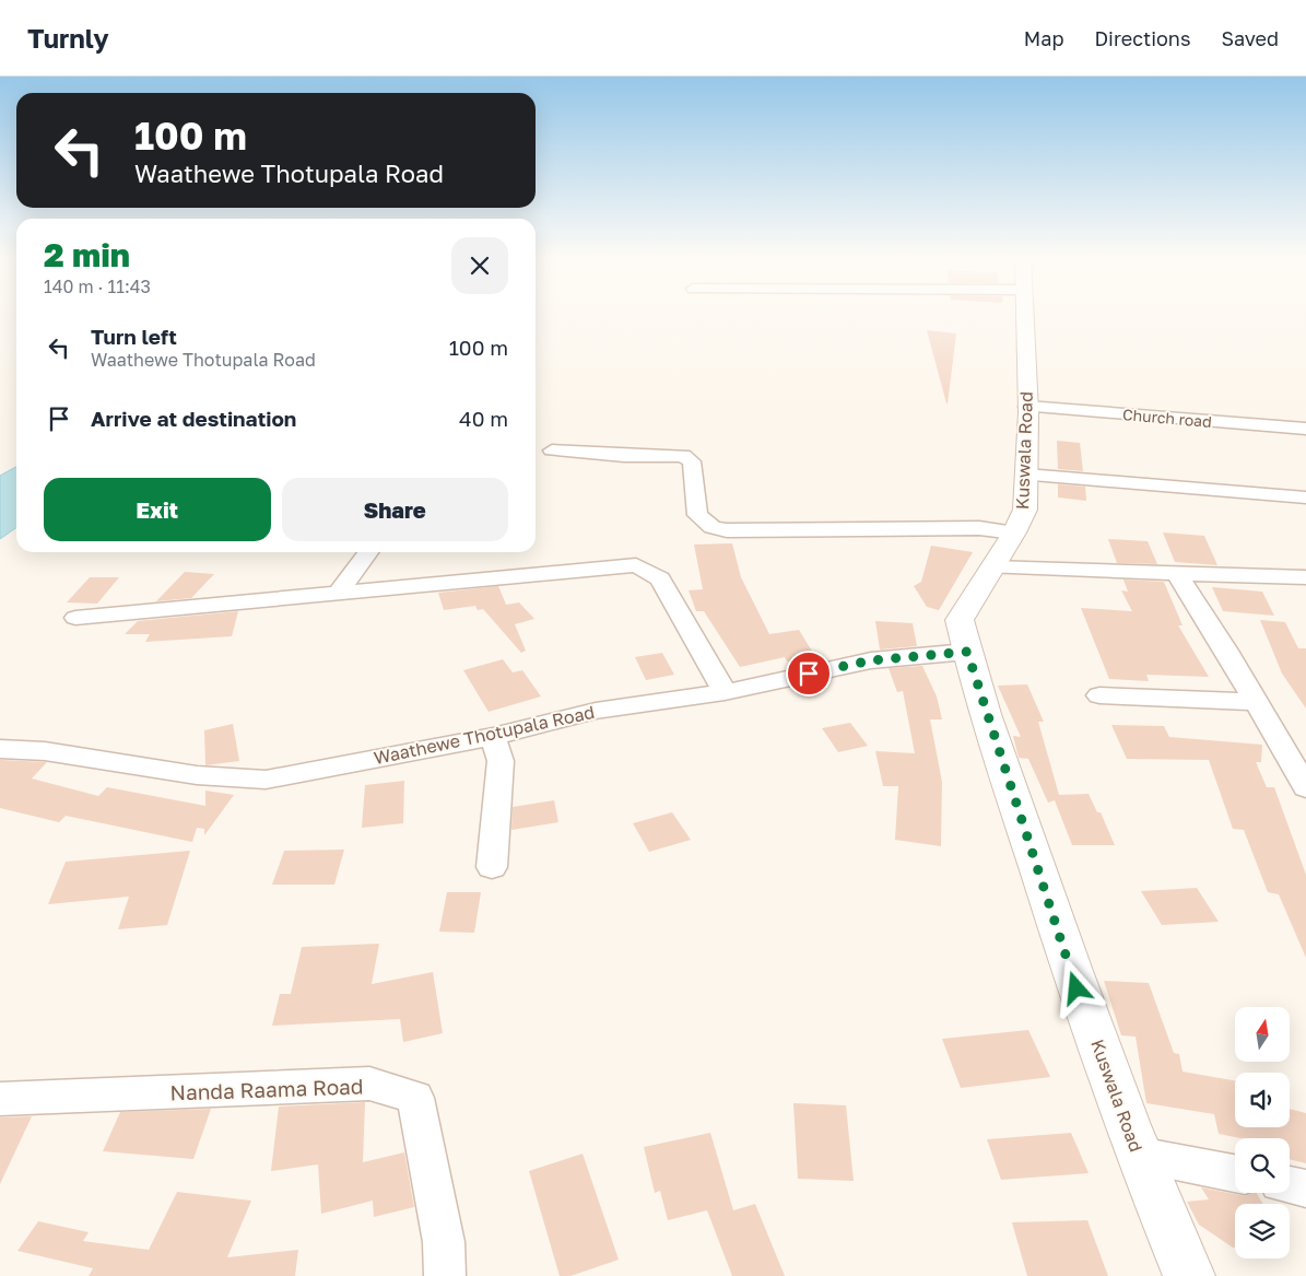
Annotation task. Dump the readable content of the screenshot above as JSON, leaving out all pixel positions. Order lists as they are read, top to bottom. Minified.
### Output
{"streets":{"street":["Church road","Kuswala Road","Waathewe Thotupala Road","Nanda Raama Road"]},"crossings":[["Church road","Kuswala Road"],["Kuswala Road","Waathewe Thotupala Road"]],"north":"top","page":{"header":"Turnly","nav":["Map","Directions","Saved"],"turn":["100 m","Waathewe Thotupala Road"],"heading":["2 min","140 m · 11:43"],"list":[{"name":"Turn left","note":"Waathewe Thotupala Road","value":"100 m"},{"name":"Arrive at destination","value":"40 m"}],"buttons":["Exit","Share"]}}
